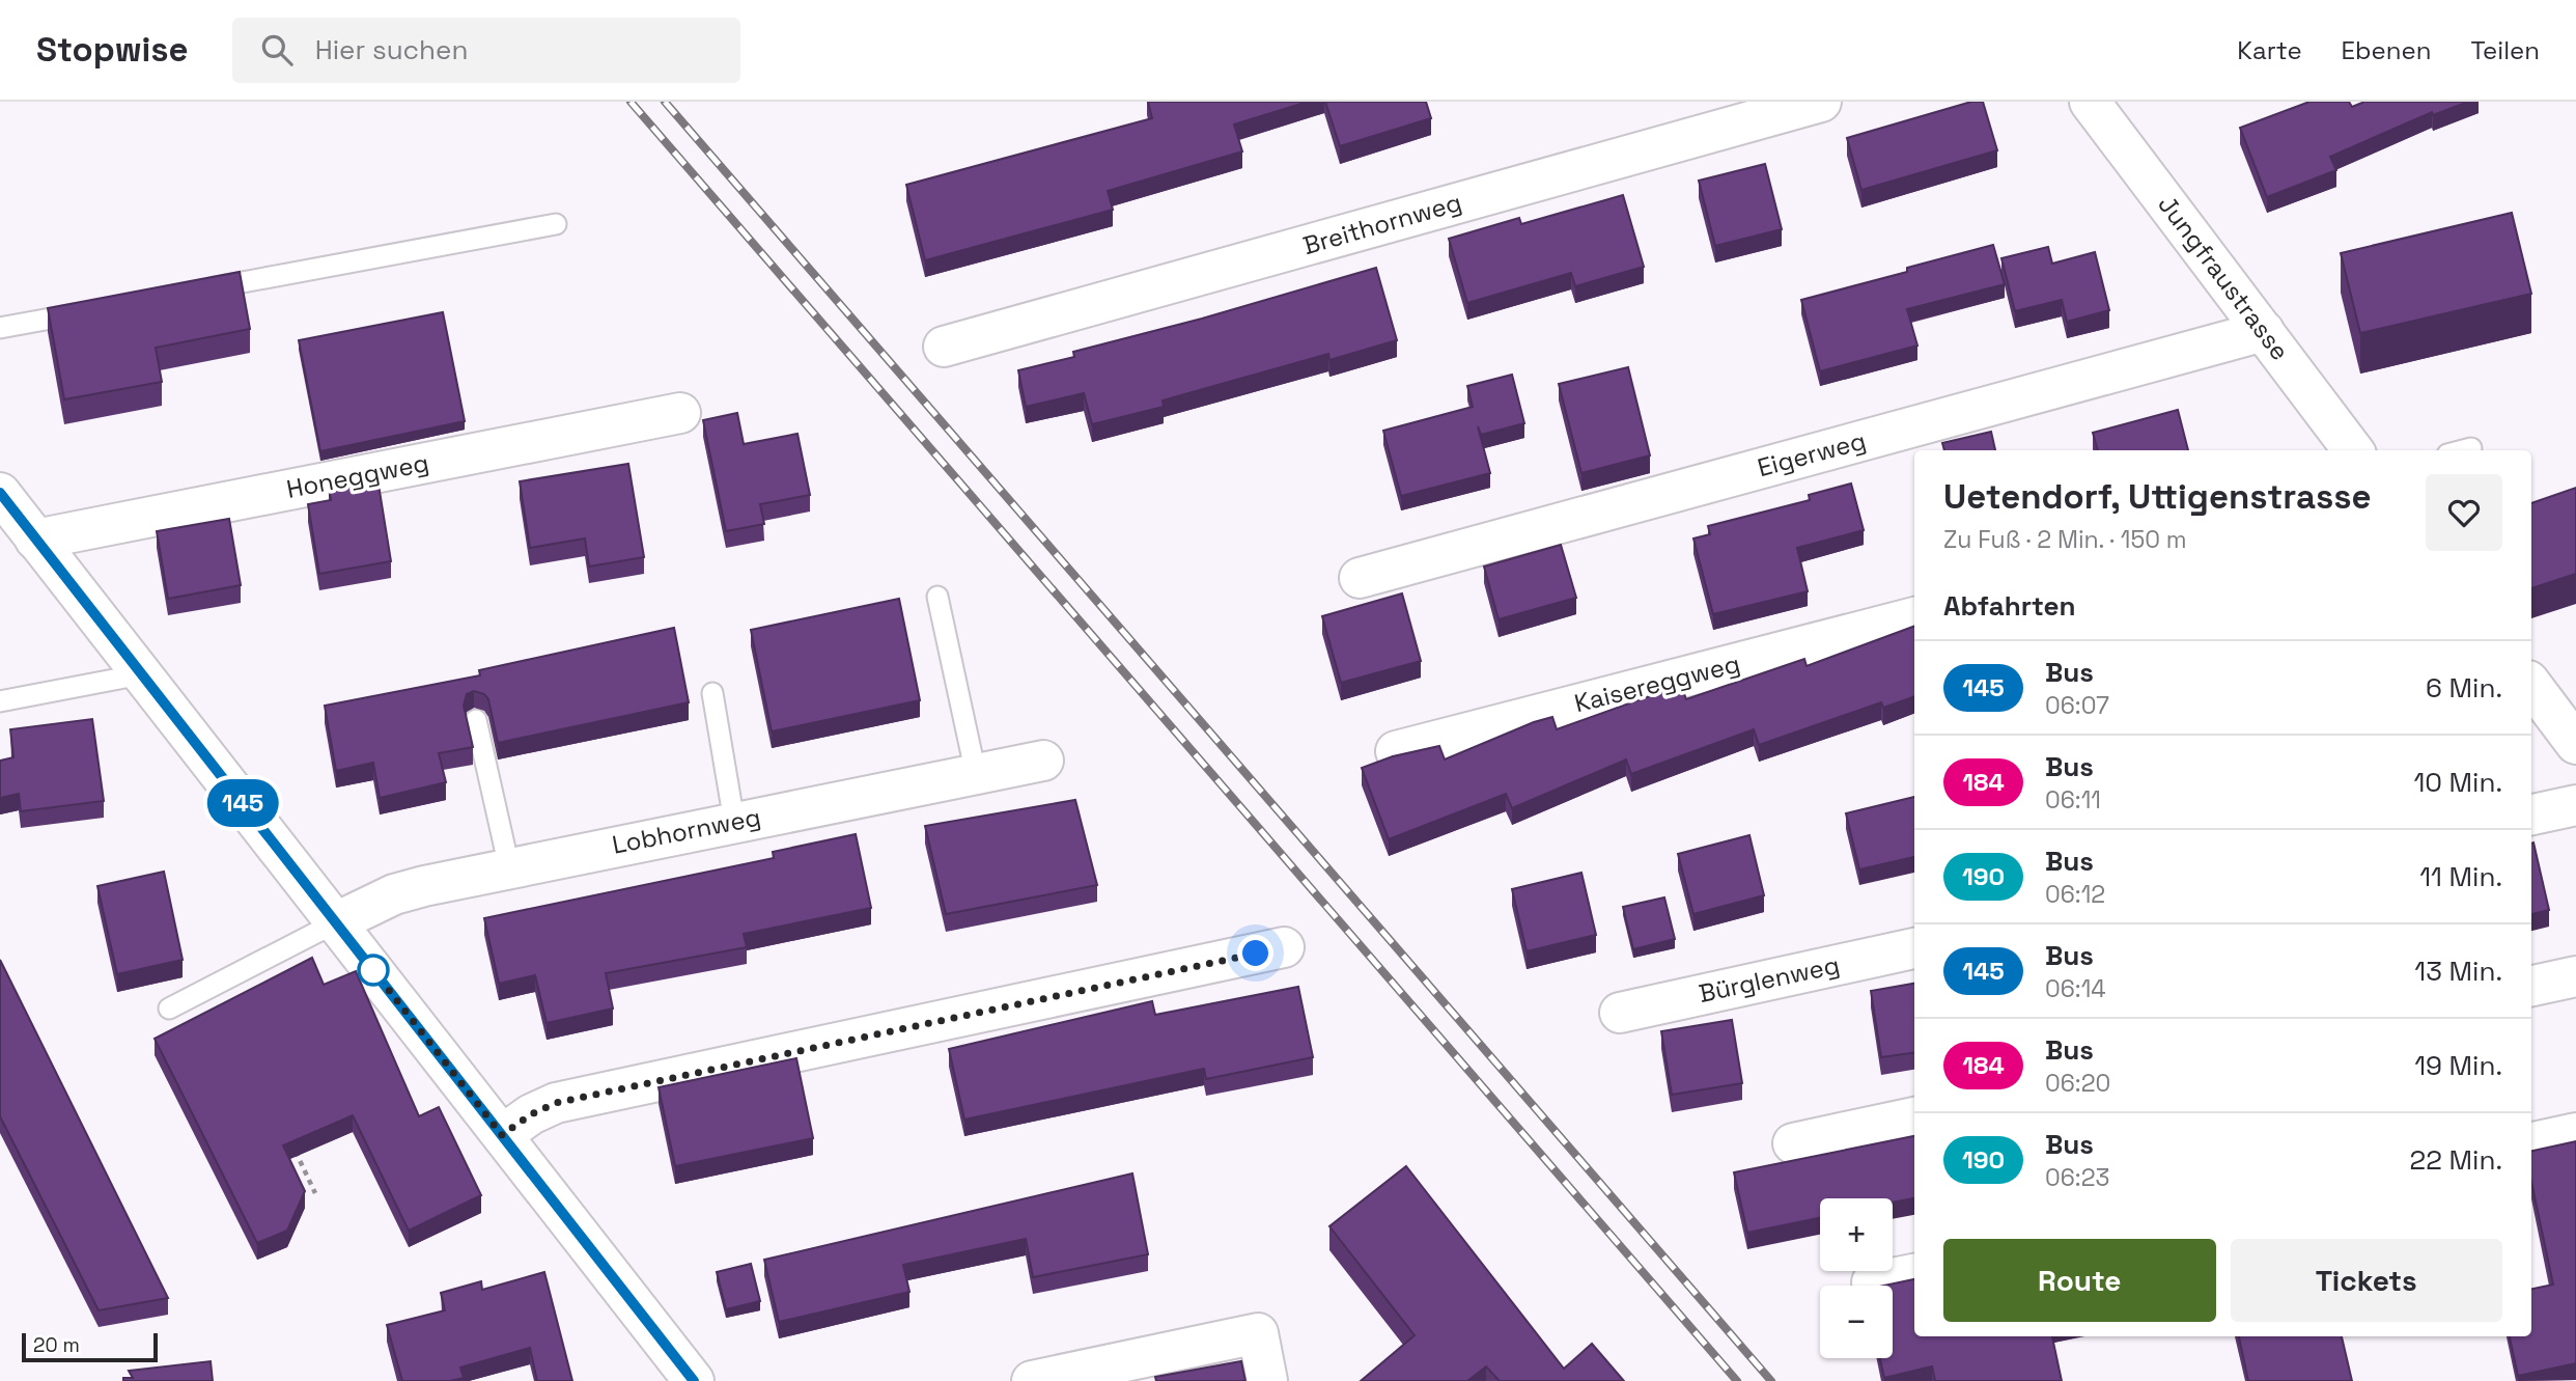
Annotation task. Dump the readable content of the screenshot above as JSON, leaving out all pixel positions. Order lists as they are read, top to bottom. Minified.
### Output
{"streets":{"street":["Breithornweg","Jungfraustrasse","Eigerweg","Honeggweg","Kaisereggweg","Lobhornweg","Bürglenweg"]},"crossings":[["Jungfraustrasse","Eigerweg"]],"lines":["bus line 145"],"scale_bar":"20 m","page":{"header":"Stopwise","search":"Hier suchen","nav":["Karte","Ebenen","Teilen"],"on_map":"145","heading":[["Uetendorf, Uttigenstrasse","Zu Fuß · 2 Min. · 150 m"],"Abfahrten"],"list":[{"mark":"145","name":"Bus","note":"06:07","value":"6 Min."},{"mark":"184","name":"Bus","note":"06:11","value":"10 Min."},{"mark":"190","name":"Bus","note":"06:12","value":"11 Min."},{"mark":"145","name":"Bus","note":"06:14","value":"13 Min."},{"mark":"184","name":"Bus","note":"06:20","value":"19 Min."},{"mark":"190","name":"Bus","note":"06:23","value":"22 Min."}],"map_buttons":["+","−"],"buttons":["Route","Tickets"],"scale":"20 m"}}
